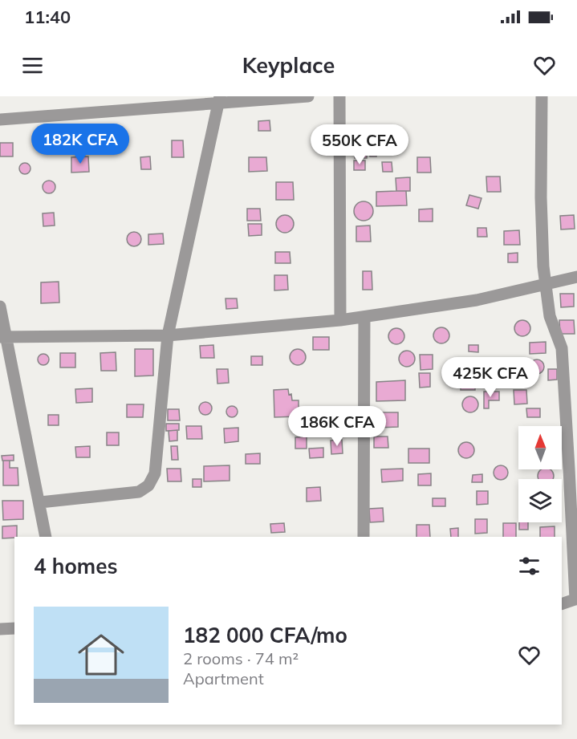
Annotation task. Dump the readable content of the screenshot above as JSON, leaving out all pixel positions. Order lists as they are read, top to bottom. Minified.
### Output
{"north":"top","page":{"status":"11:40","header":"Keyplace","price":["182K CFA","550K CFA","425K CFA","186K CFA"],"heading":"4 homes","list":[{"name":"182 000 CFA/mo","note":"2 rooms · 74 m² · Apartment"}]}}
